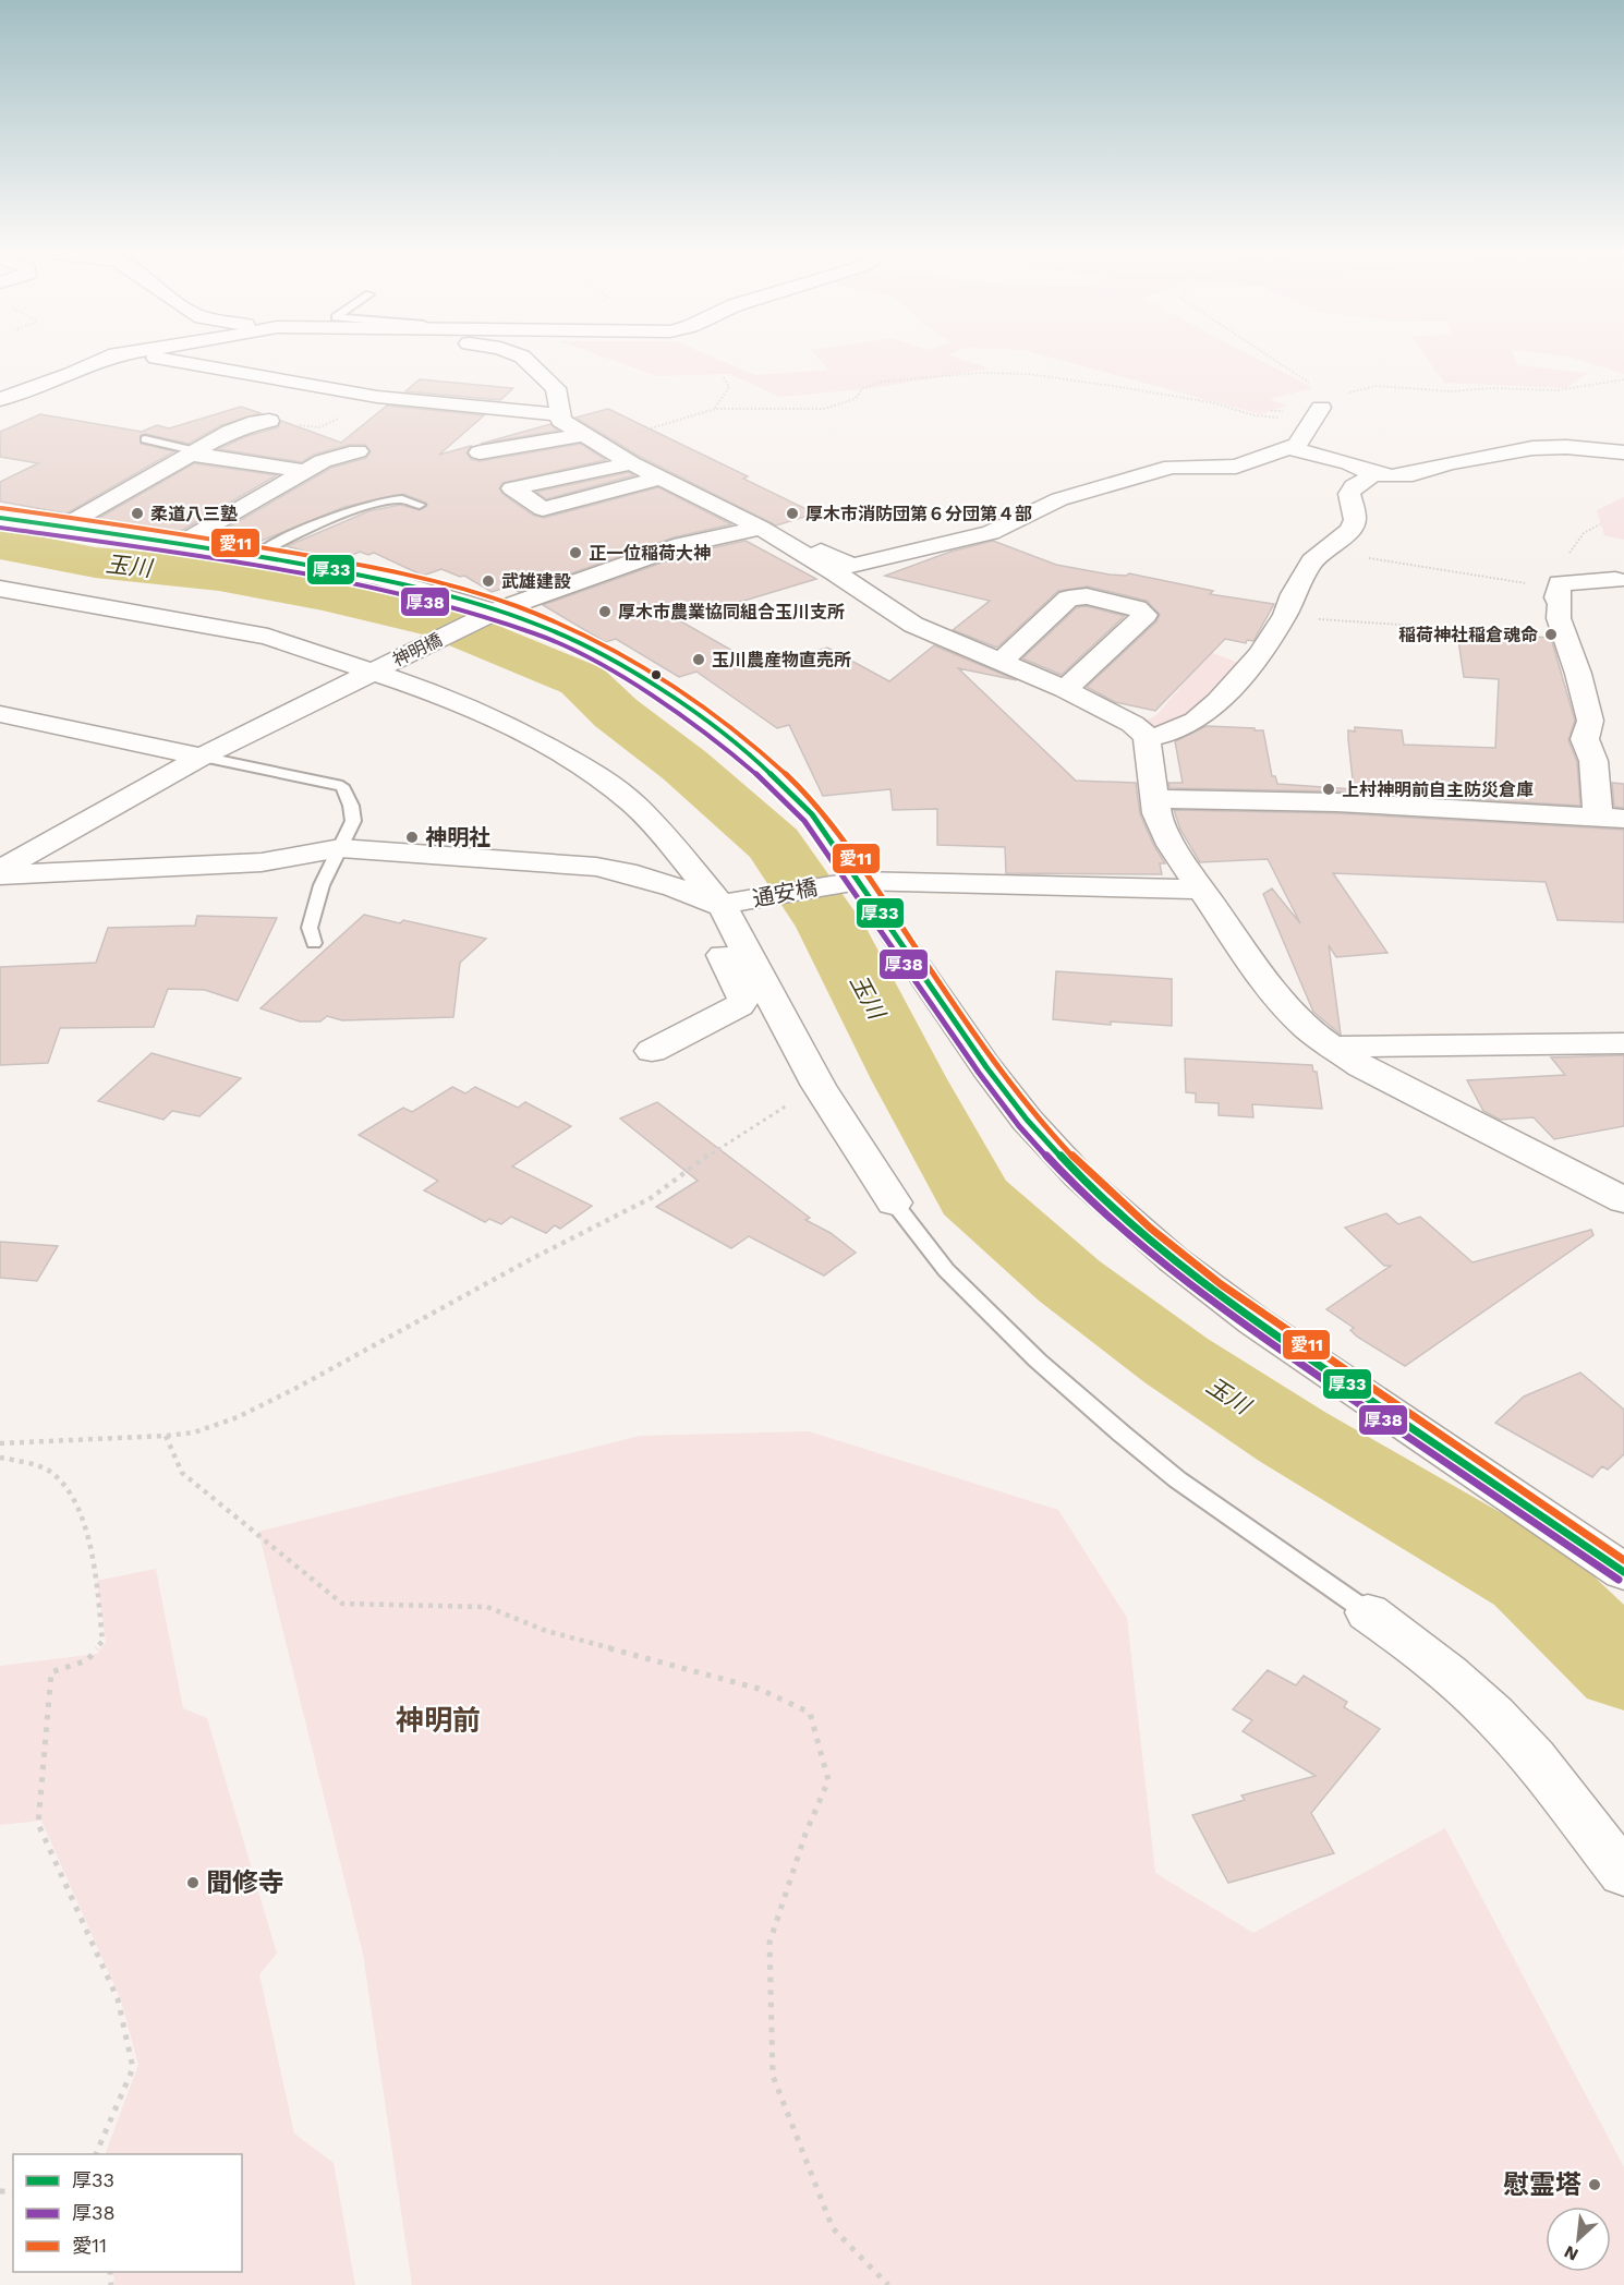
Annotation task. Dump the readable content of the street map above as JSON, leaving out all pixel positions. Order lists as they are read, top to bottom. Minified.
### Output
{"streets":{"street":["神明橋","通安橋"]},"districts":["神明前"],"water":["玉川"],"places":["柔道八三塾","厚木市消防団第６分団第４部","正一位稲荷大神","武雄建設","厚木市農業協同組合玉川支所","稲荷神社稲倉魂命","玉川農産物直売所","上村神明前自主防災倉庫","神明社","聞修寺","慰霊塔"],"lines":["transit line 愛11","transit line 厚33","transit line 厚38"],"legend":["厚33","厚38","愛11"],"north":"bottom left"}
